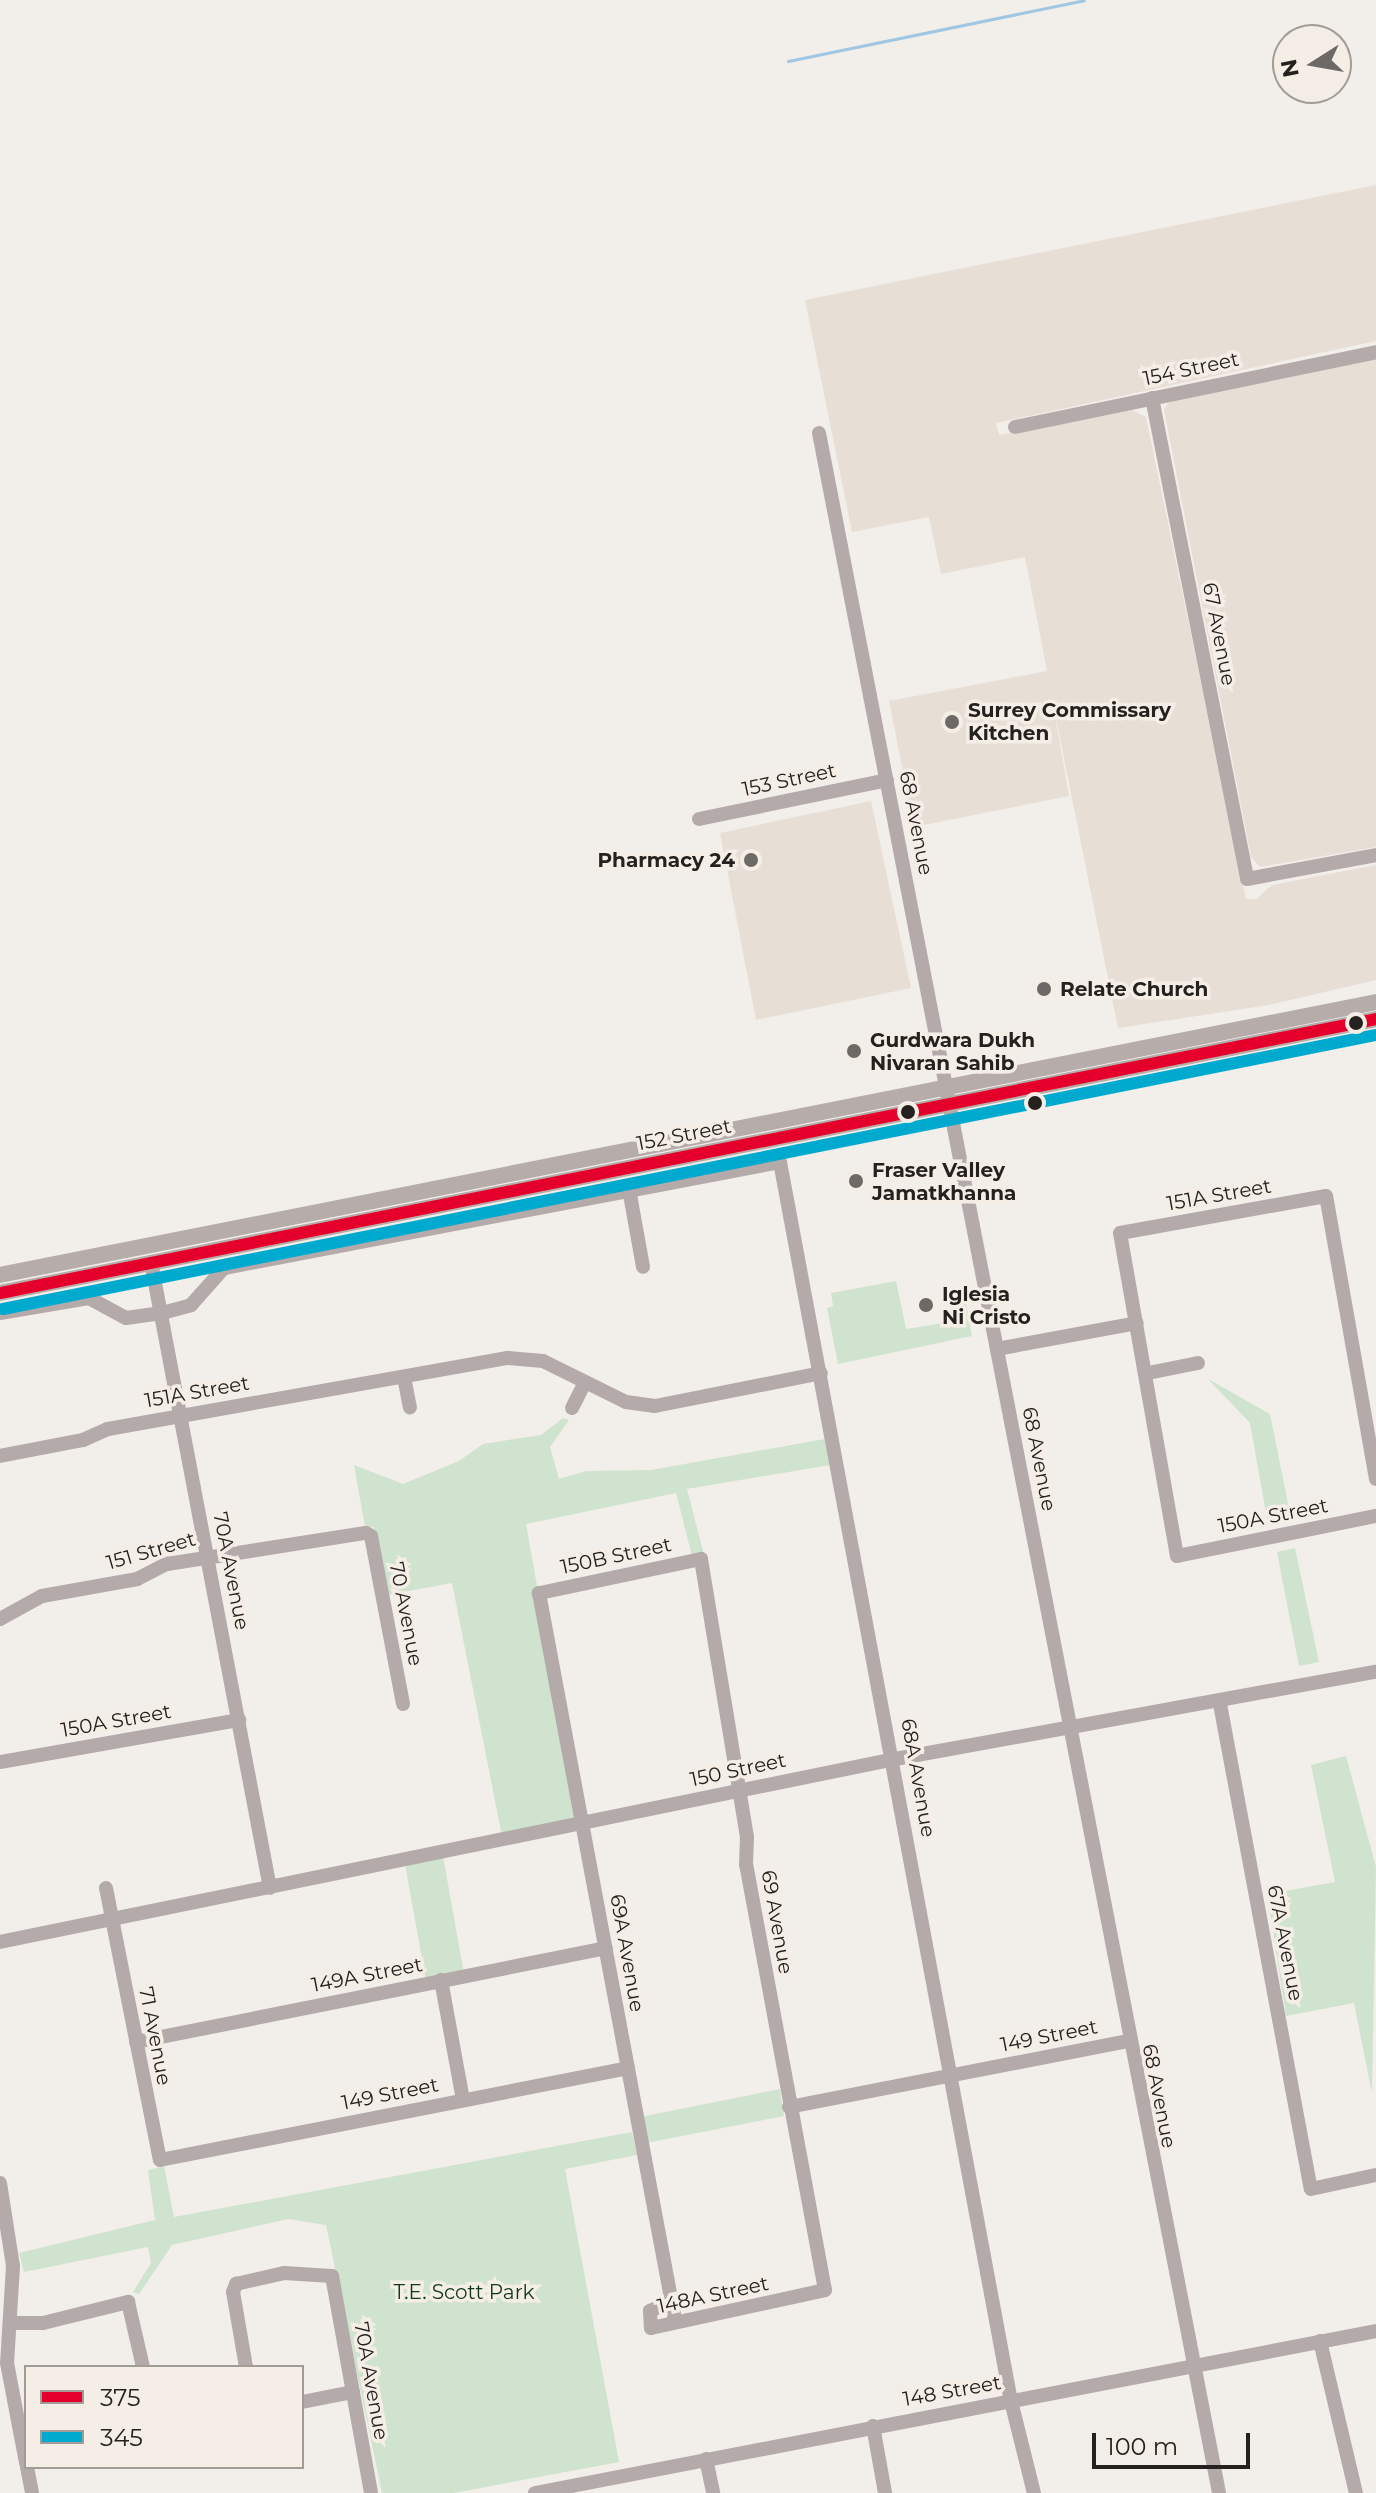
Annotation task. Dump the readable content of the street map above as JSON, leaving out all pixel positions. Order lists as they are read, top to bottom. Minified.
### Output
{"streets":{"main road":["152 Street"],"street":["154 Street","67 Avenue","153 Street","68 Avenue","151A Street","150A Street","151 Street","150B Street","70A Avenue","70 Avenue","150 Street","68A Avenue","69 Avenue","67A Avenue","69A Avenue","149A Street","71 Avenue","149 Street","148A Street","148 Street"]},"crossings":[["154 Street","67 Avenue"],["153 Street","68 Avenue"],["68 Avenue","152 Street"],["68 Avenue","150 Street"],["68 Avenue","149 Street"],["68 Avenue","148 Street"],["152 Street","70A Avenue"],["151A Street","70A Avenue"],["151A Street","68A Avenue"],["150A Street","70A Avenue"],["151 Street","70A Avenue"],["151 Street","70 Avenue"],["150B Street","69 Avenue"],["150B Street","69A Avenue"],["70A Avenue","150 Street"],["150 Street","68A Avenue"],["150 Street","69 Avenue"],["150 Street","67A Avenue"],["150 Street","69A Avenue"],["150 Street","71 Avenue"],["68A Avenue","149 Street"],["68A Avenue","148 Street"],["69 Avenue","149 Street"],["69 Avenue","148A Street"],["69A Avenue","149A Street"],["69A Avenue","149 Street"],["69A Avenue","148A Street"],["149A Street","71 Avenue"],["71 Avenue","149 Street"]],"parks":["T.E. Scott Park"],"places":["Surrey Commissary Kitchen","Pharmacy 24","Relate Church","Gurdwara Dukh Nivaran Sahib","Fraser Valley Jamatkhanna","Iglesia Ni Cristo"],"lines":["transit line 375","transit line 345"],"legend":["375","345"],"scale_bar":"100 m","north":"left"}
